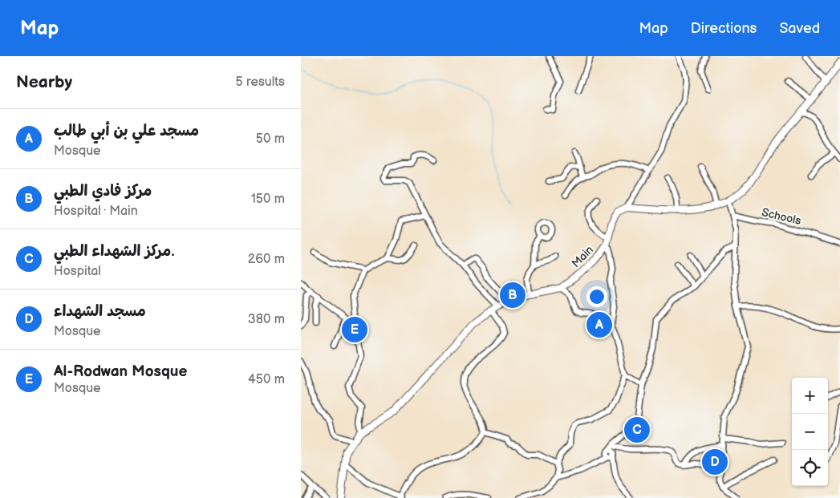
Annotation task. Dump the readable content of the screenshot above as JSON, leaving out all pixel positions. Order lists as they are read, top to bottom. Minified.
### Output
{"streets":{"main road":["Main"],"street":["Schools"]},"page":{"header":"Map","nav":["Map","Directions","Saved"],"heading":["Nearby","5 results"],"list":[{"mark":"A","name":"مسجد علي بن أبي طالب","note":"Mosque","value":"50 m"},{"mark":"B","name":"مركز فادي الطبي","note":"Hospital · Main","value":"150 m"},{"mark":"C","name":"مركز الشهداء الطبي.","note":"Hospital","value":"260 m"},{"mark":"D","name":"مسجد الشهداء","note":"Mosque","value":"380 m"},{"mark":"E","name":"Al-Rodwan Mosque","note":"Mosque","value":"450 m"}],"pins":["B","A","E","C","D"],"map_buttons":["+","−"]}}
